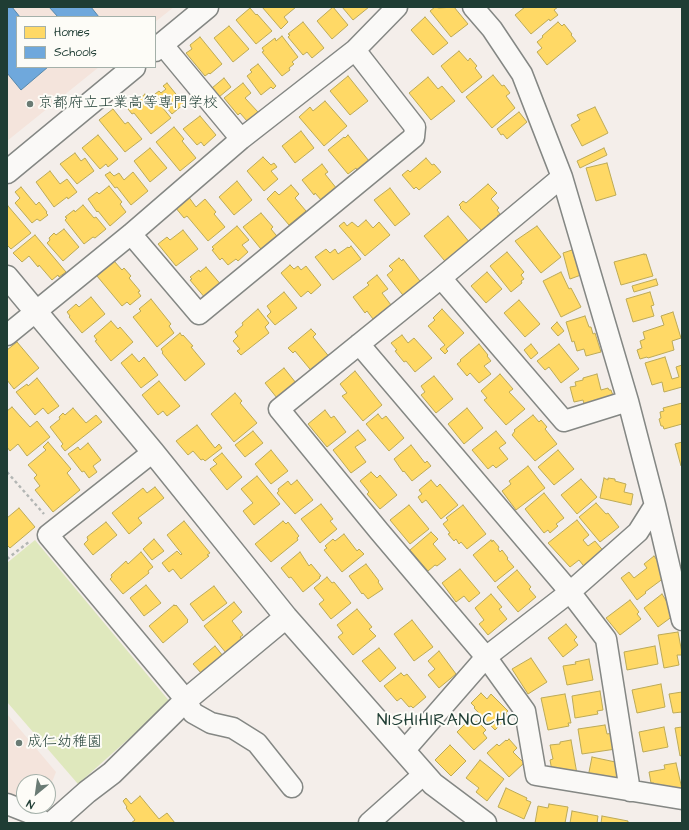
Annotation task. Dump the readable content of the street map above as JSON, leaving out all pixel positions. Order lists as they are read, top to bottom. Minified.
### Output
{"districts":["NISHIHIRANOCHO"],"places":["京都府立工業高等専門学校","成仁幼稚園"],"legend":["Homes","Schools"],"north":"bottom left"}
